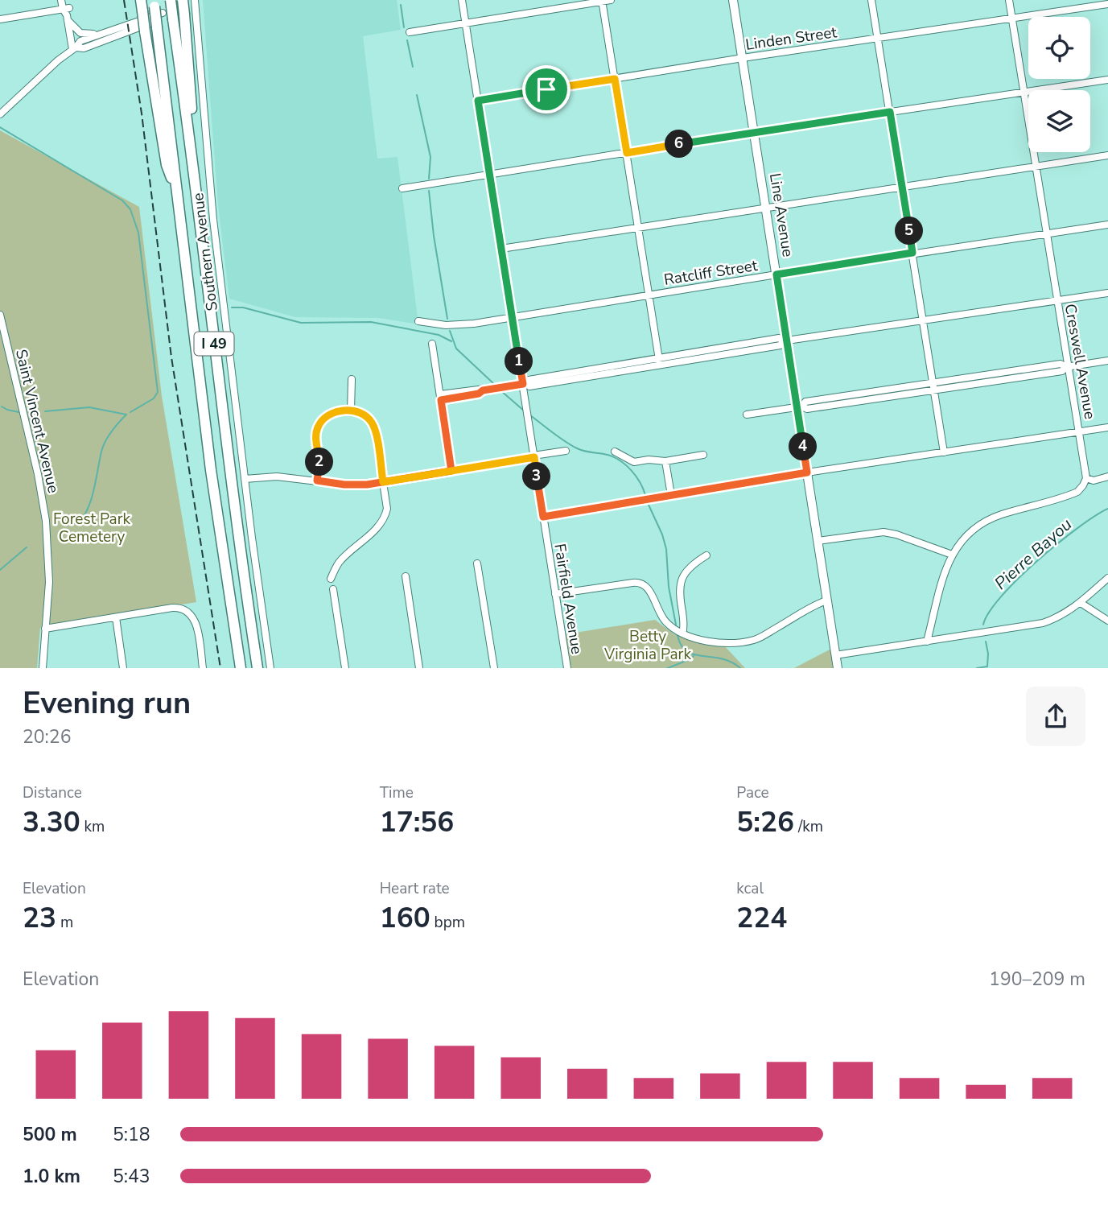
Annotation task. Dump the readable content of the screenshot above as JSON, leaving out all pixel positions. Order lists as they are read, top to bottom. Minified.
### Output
{"streets":{"highway":["I 49"],"main road":["Line Avenue"],"street":["Linden Street","Southern Avenue","Ratcliff Street","Creswell Avenue","Saint Vincent Avenue","Fairfield Avenue"]},"crossings":[["Linden Street","Line Avenue"],["Linden Street","Creswell Avenue"],["Linden Street","Fairfield Avenue"],["Line Avenue","Ratcliff Street"],["Ratcliff Street","Creswell Avenue"],["Ratcliff Street","Fairfield Avenue"]],"water":["Pierre Bayou"],"parks":["Forest Park Cemetery","Betty Virginia Park"],"page":{"pins":["6","5","1","4","2","3"],"heading":["Evening run","20:26"],"stats":[["Distance","3.30 km"],["Time","17:56"],["Pace","5:26 /km"],["Elevation","23 m"],["Heart rate","160 bpm"],["kcal","224"]],"chart":["Elevation","190–209 m"],"list":[{"name":"500 m","note":"5:18"},{"name":"1.0 km","note":"5:43"}]}}
